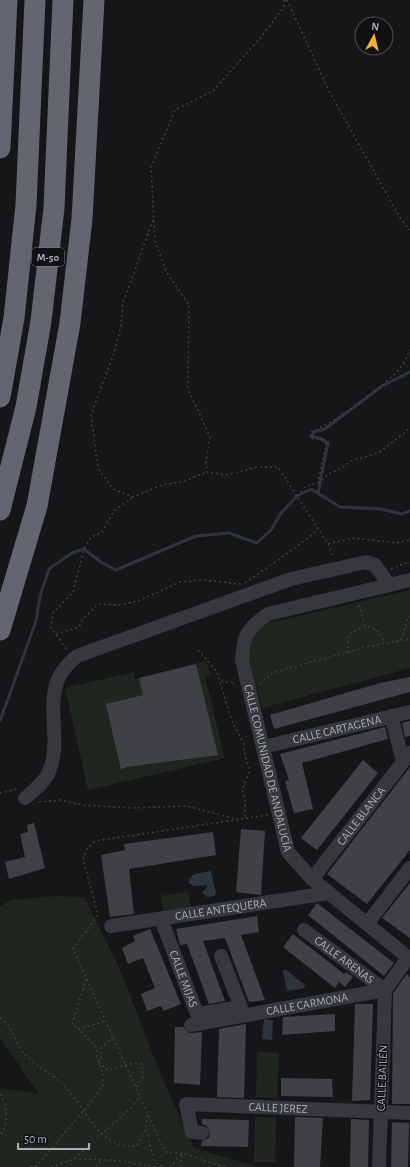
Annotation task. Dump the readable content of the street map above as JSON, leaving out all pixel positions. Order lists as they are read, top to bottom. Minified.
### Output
{"streets":{"highway":["M-50"],"street":["CALLE CARTAGENA","CALLE COMUNIDAD DE ANDALUCÍA","CALLE BLANCA","CALLE ANTEQUERA","CALLE ARENAS","CALLE MIJAS","CALLE CARMONA","CALLE BAILÉN","CALLE JEREZ"]},"crossings":[["CALLE CARTAGENA","CALLE COMUNIDAD DE ANDALUCÍA"],["CALLE COMUNIDAD DE ANDALUCÍA","CALLE BLANCA"],["CALLE COMUNIDAD DE ANDALUCÍA","CALLE ANTEQUERA"],["CALLE ANTEQUERA","CALLE MIJAS"],["CALLE ARENAS","CALLE CARMONA"],["CALLE ARENAS","CALLE BAILÉN"],["CALLE CARMONA","CALLE BAILÉN"],["CALLE BAILÉN","CALLE JEREZ"]],"scale_bar":"50 m","north":"top"}
